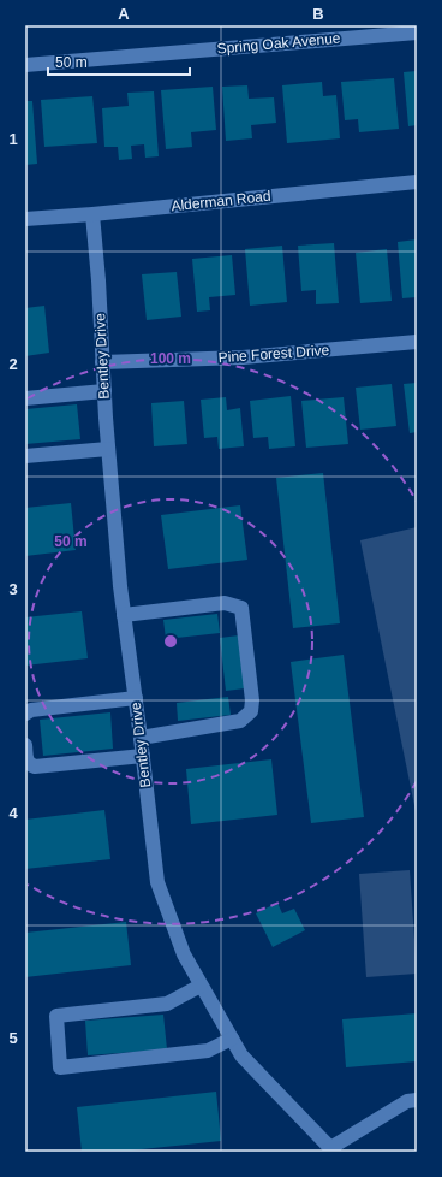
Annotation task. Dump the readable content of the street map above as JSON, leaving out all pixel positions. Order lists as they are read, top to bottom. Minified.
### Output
{"streets":{"street":["Spring Oak Avenue","Alderman Road","Pine Forest Drive","Bentley Drive"]},"crossings":[["Alderman Road","Bentley Drive"],["Pine Forest Drive","Bentley Drive"]],"scale_bar":"50 m","grid":{"columns":["A","B"],"rows":["1","2","3","4","5"]},"rings":["100 m","50 m"]}
